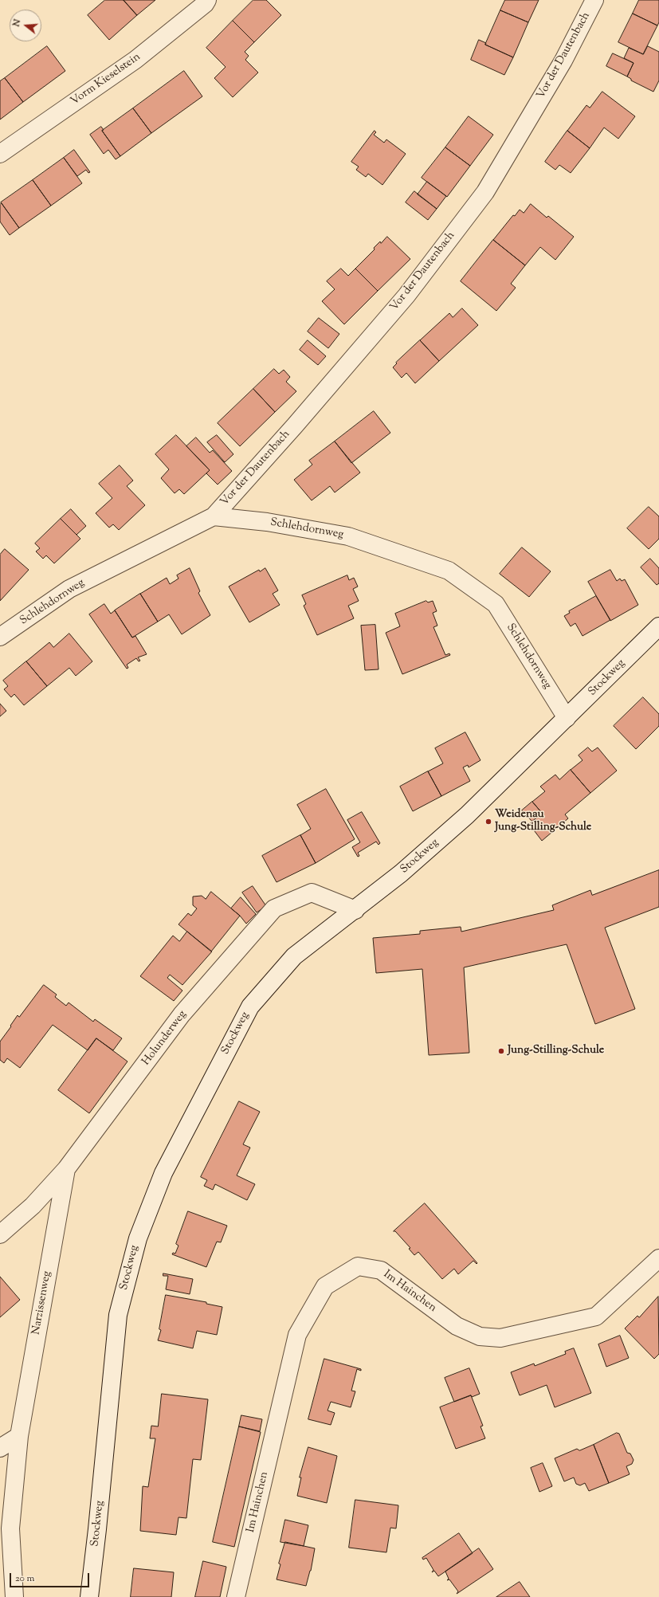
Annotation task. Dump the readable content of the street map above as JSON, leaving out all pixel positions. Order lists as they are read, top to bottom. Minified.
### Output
{"streets":{"street":["Vor der Dautenbach","Vorm Kieselstein","Schlehdornweg","Stockweg","Holunderweg","Im Hainchen","Narzissenweg"]},"crossings":[["Vor der Dautenbach","Schlehdornweg"],["Schlehdornweg","Stockweg"],["Stockweg","Holunderweg"],["Holunderweg","Narzissenweg"]],"places":["Weidenau Jung-Stilling-Schule","Jung-Stilling-Schule"],"scale_bar":"20 m","north":"left"}
